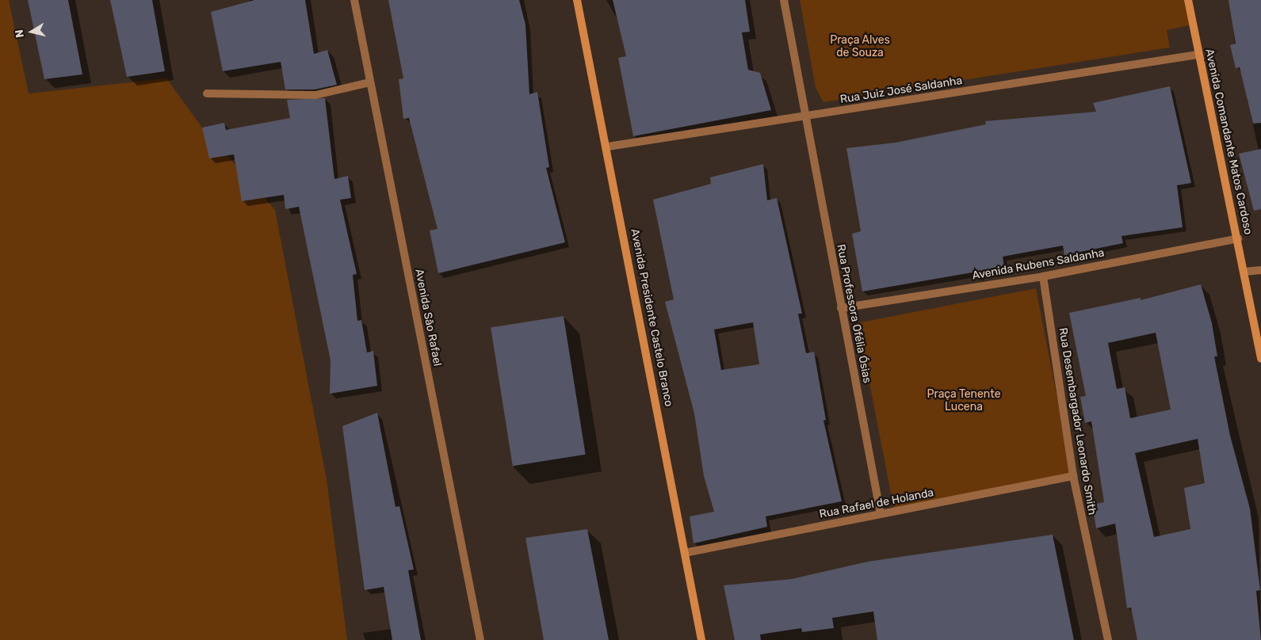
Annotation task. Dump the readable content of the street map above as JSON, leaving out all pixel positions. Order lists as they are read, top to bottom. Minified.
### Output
{"streets":{"main road":["Avenida Comandante Matos Cardoso","Avenida Presidente Castelo Branco"],"street":["Rua Juiz José Saldanha","Avenida Rubens Saldanha","Rua Professora Ofélia Ósias","Avenida São Rafael","Rua Desembargador Leonardo Smith","Rua Rafael de Holanda"]},"crossings":[["Rua Juiz José Saldanha","Avenida Comandante Matos Cardoso"],["Rua Juiz José Saldanha","Rua Professora Ofélia Ósias"],["Rua Juiz José Saldanha","Avenida Presidente Castelo Branco"],["Avenida Comandante Matos Cardoso","Avenida Rubens Saldanha"],["Avenida Rubens Saldanha","Rua Professora Ofélia Ósias"],["Avenida Rubens Saldanha","Rua Desembargador Leonardo Smith"],["Rua Professora Ofélia Ósias","Rua Rafael de Holanda"],["Avenida Presidente Castelo Branco","Rua Rafael de Holanda"],["Rua Desembargador Leonardo Smith","Rua Rafael de Holanda"]],"parks":["Praça Alves de Souza","Praça Tenente Lucena"],"north":"left"}
